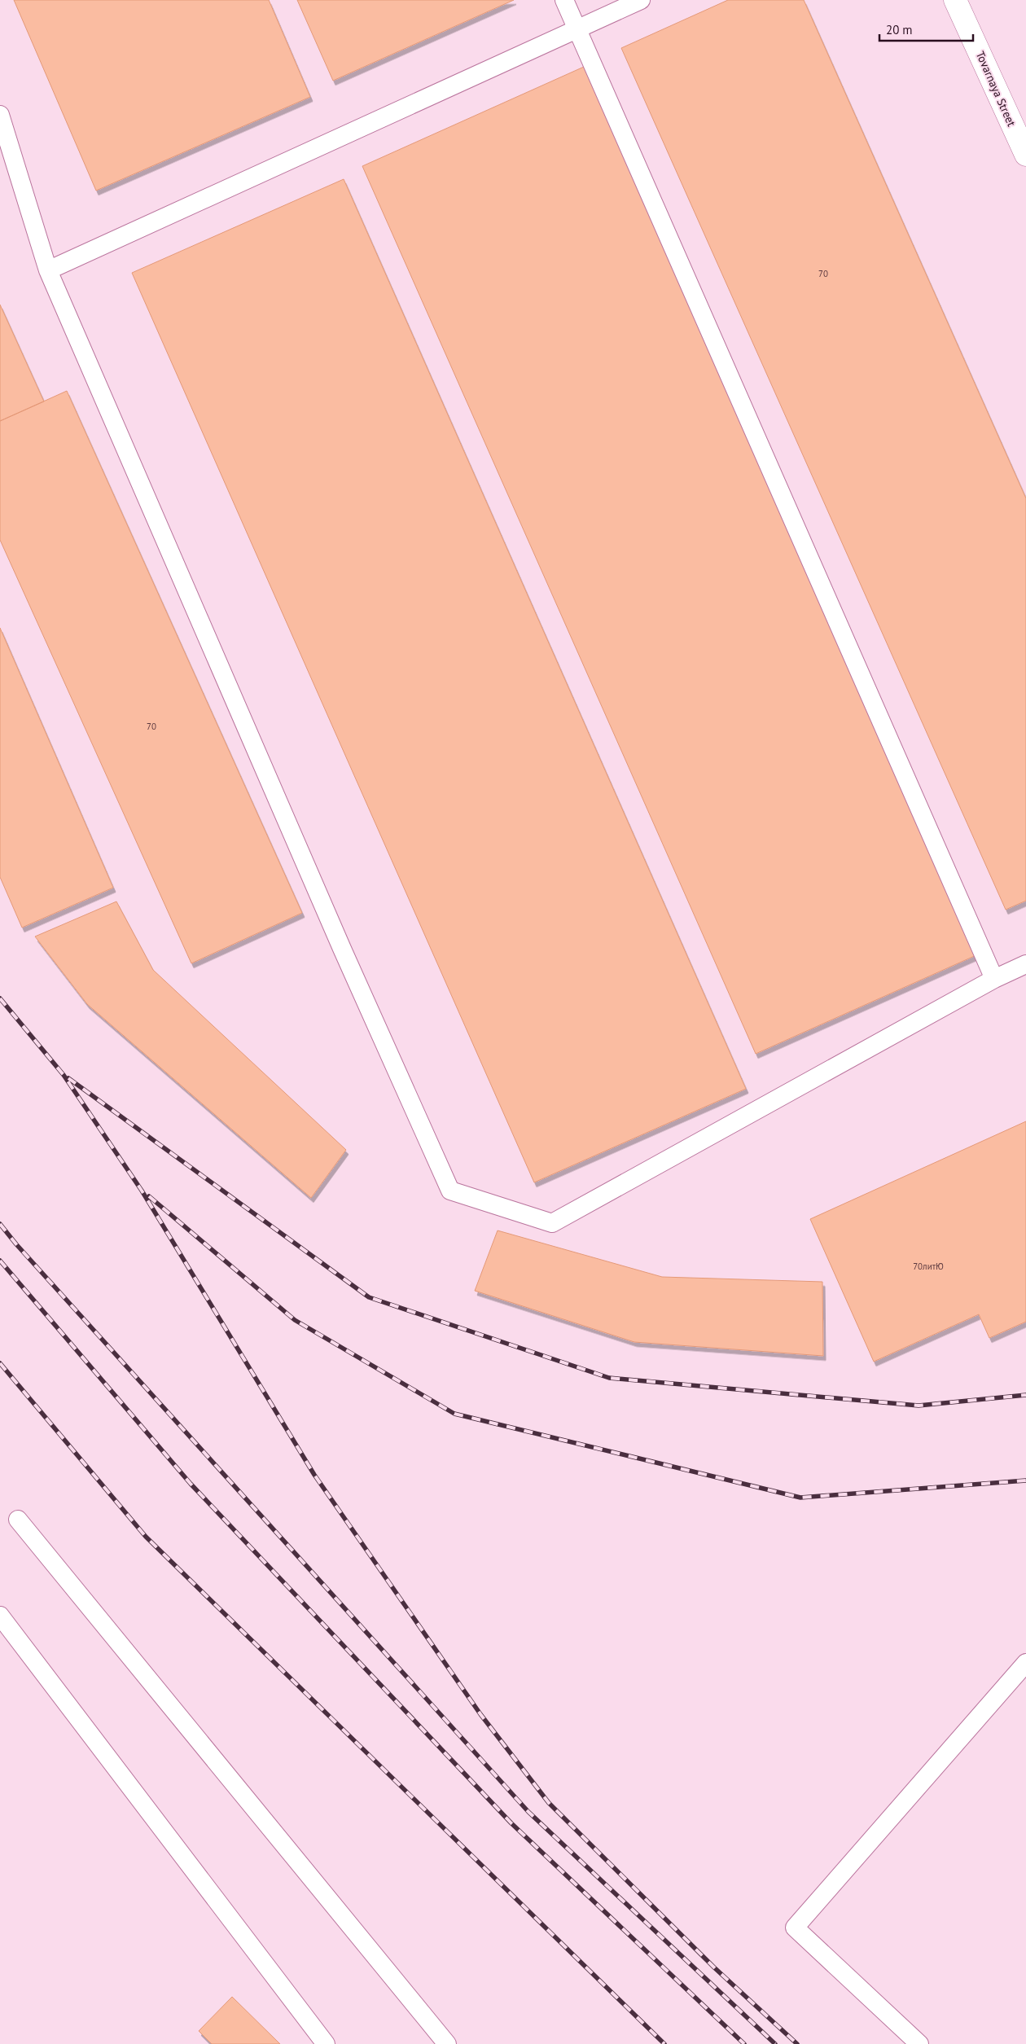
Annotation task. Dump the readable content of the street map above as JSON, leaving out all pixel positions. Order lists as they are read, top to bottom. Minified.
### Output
{"streets":{"street":["Tovarnaya Street"]},"house_numbers":["70","70","70литЮ"],"scale_bar":"20 m"}
